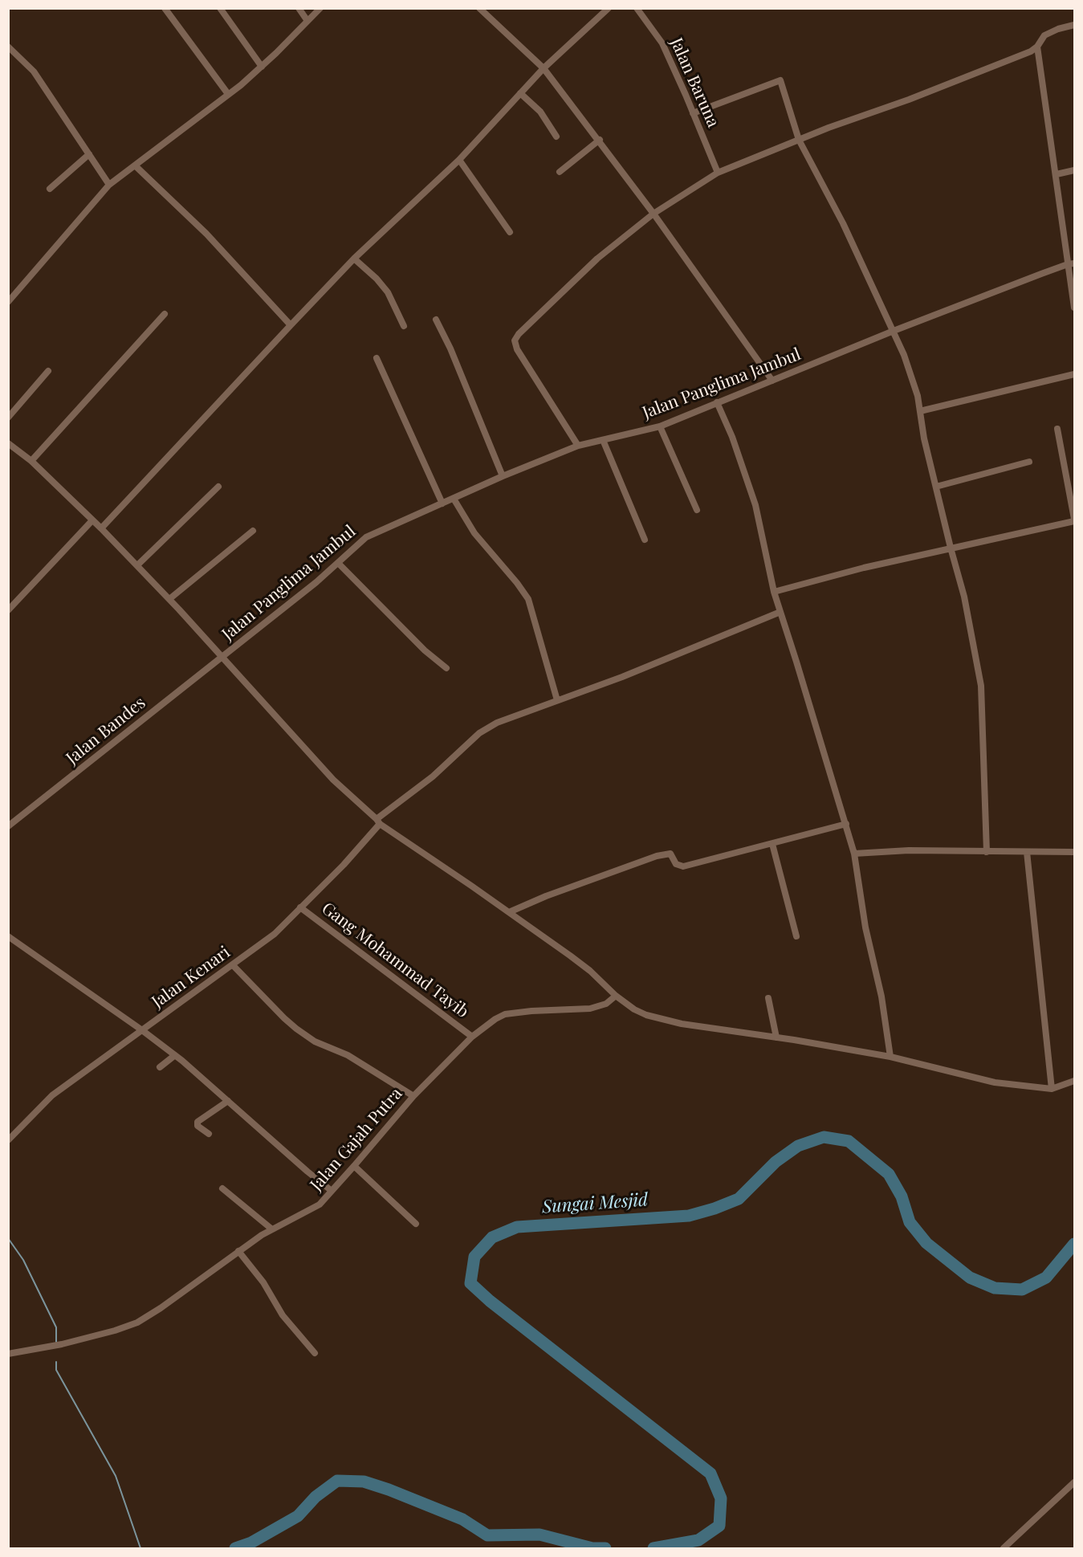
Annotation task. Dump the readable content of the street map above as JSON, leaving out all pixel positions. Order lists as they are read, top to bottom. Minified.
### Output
{"streets":{"street":["Jalan Baruna","Jalan Panglima Jambul","Jalan Bandes","Gang Mohammad Tayib","Jalan Kenari","Jalan Gajah Putra"]},"crossings":[["Jalan Panglima Jambul","Jalan Bandes"],["Gang Mohammad Tayib","Jalan Kenari"],["Gang Mohammad Tayib","Jalan Gajah Putra"]],"water":["Sungai Mesjid"]}
